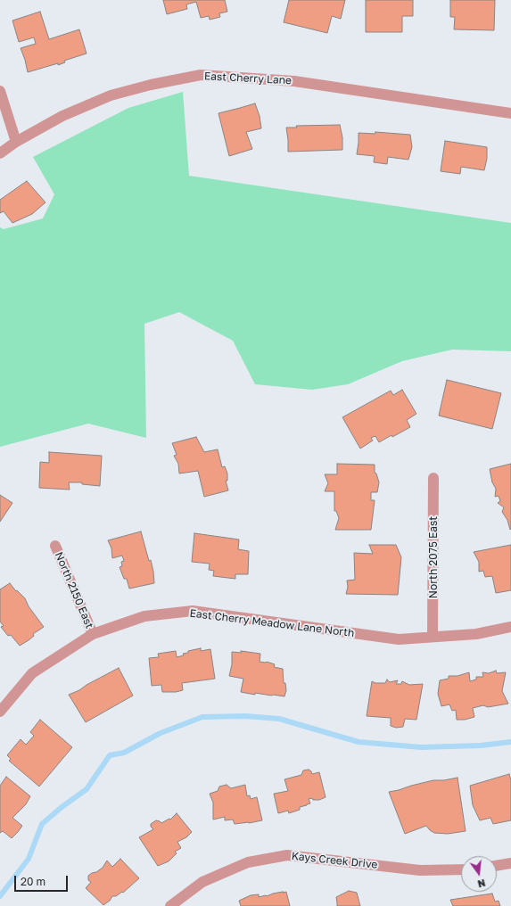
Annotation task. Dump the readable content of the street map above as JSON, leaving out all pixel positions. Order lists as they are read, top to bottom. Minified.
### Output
{"streets":{"street":["East Cherry Lane","North 2075 East","North 2150 East","East Cherry Meadow Lane North","Kays Creek Drive"]},"crossings":[["North 2075 East","East Cherry Meadow Lane North"],["North 2150 East","East Cherry Meadow Lane North"]],"scale_bar":"20 m","north":"bottom"}
